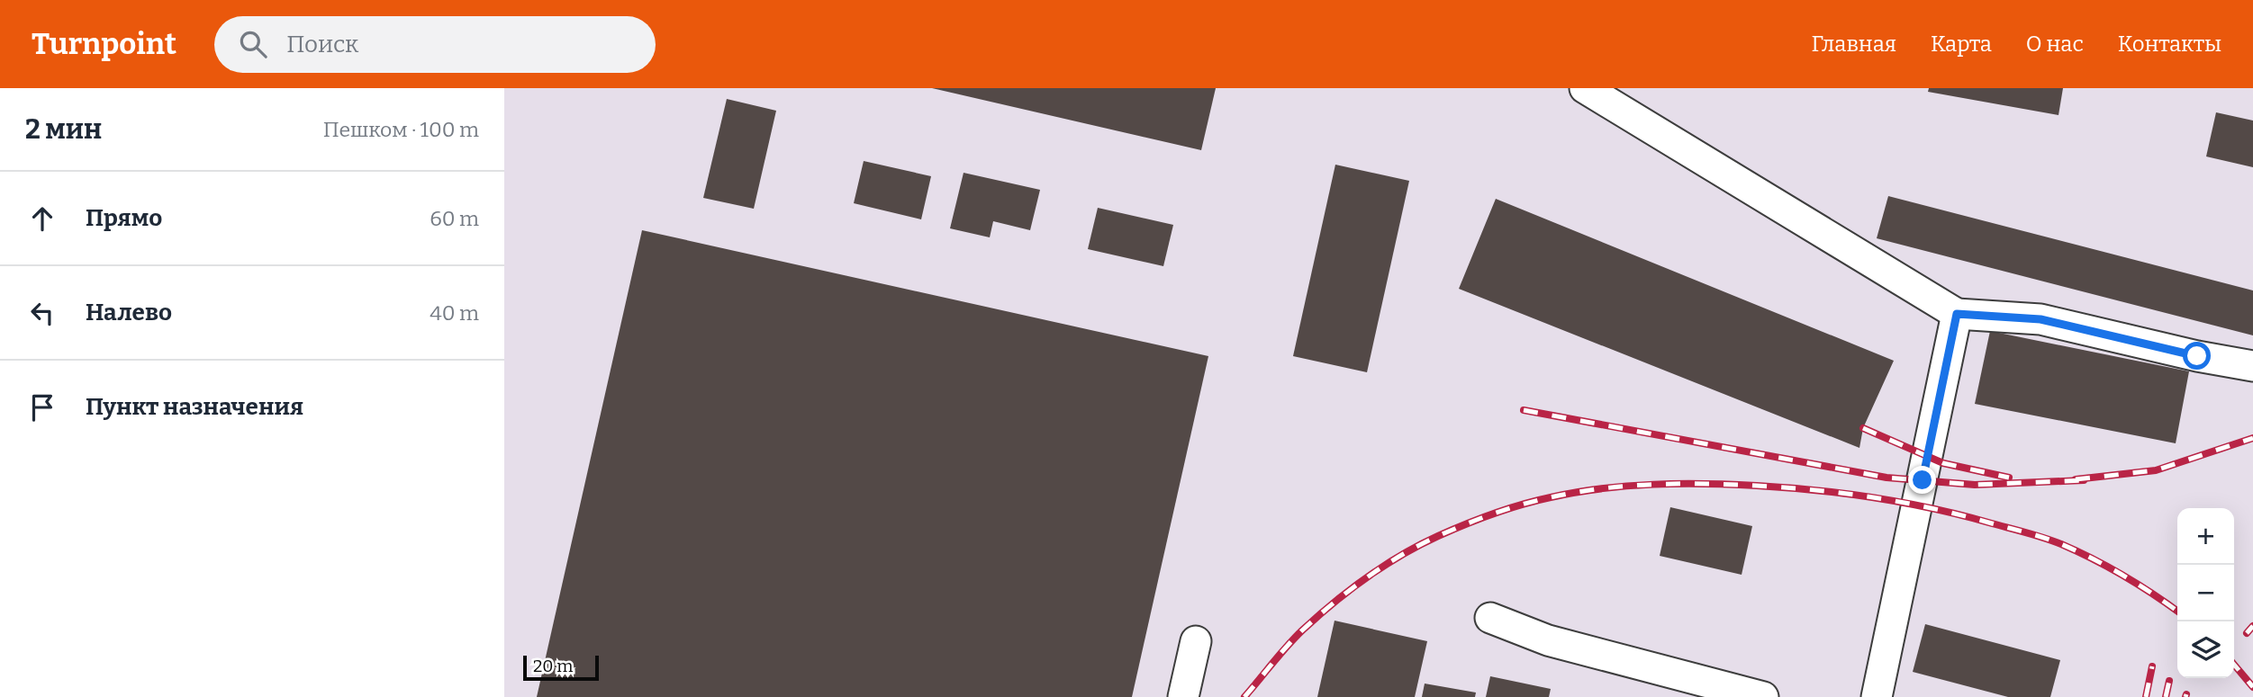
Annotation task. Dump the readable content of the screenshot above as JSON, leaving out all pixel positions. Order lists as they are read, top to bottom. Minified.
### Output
{"scale_bar":"20 m","page":{"header":"Turnpoint","search":"Поиск","nav":["Главная","Карта","О нас","Контакты"],"heading":["2 мин","Пешком · 100 m"],"list":[["Прямо","60 m"],["Налево","40 m"],"Пункт назначения"],"map_buttons":["+","−"],"scale":"20 m"}}
